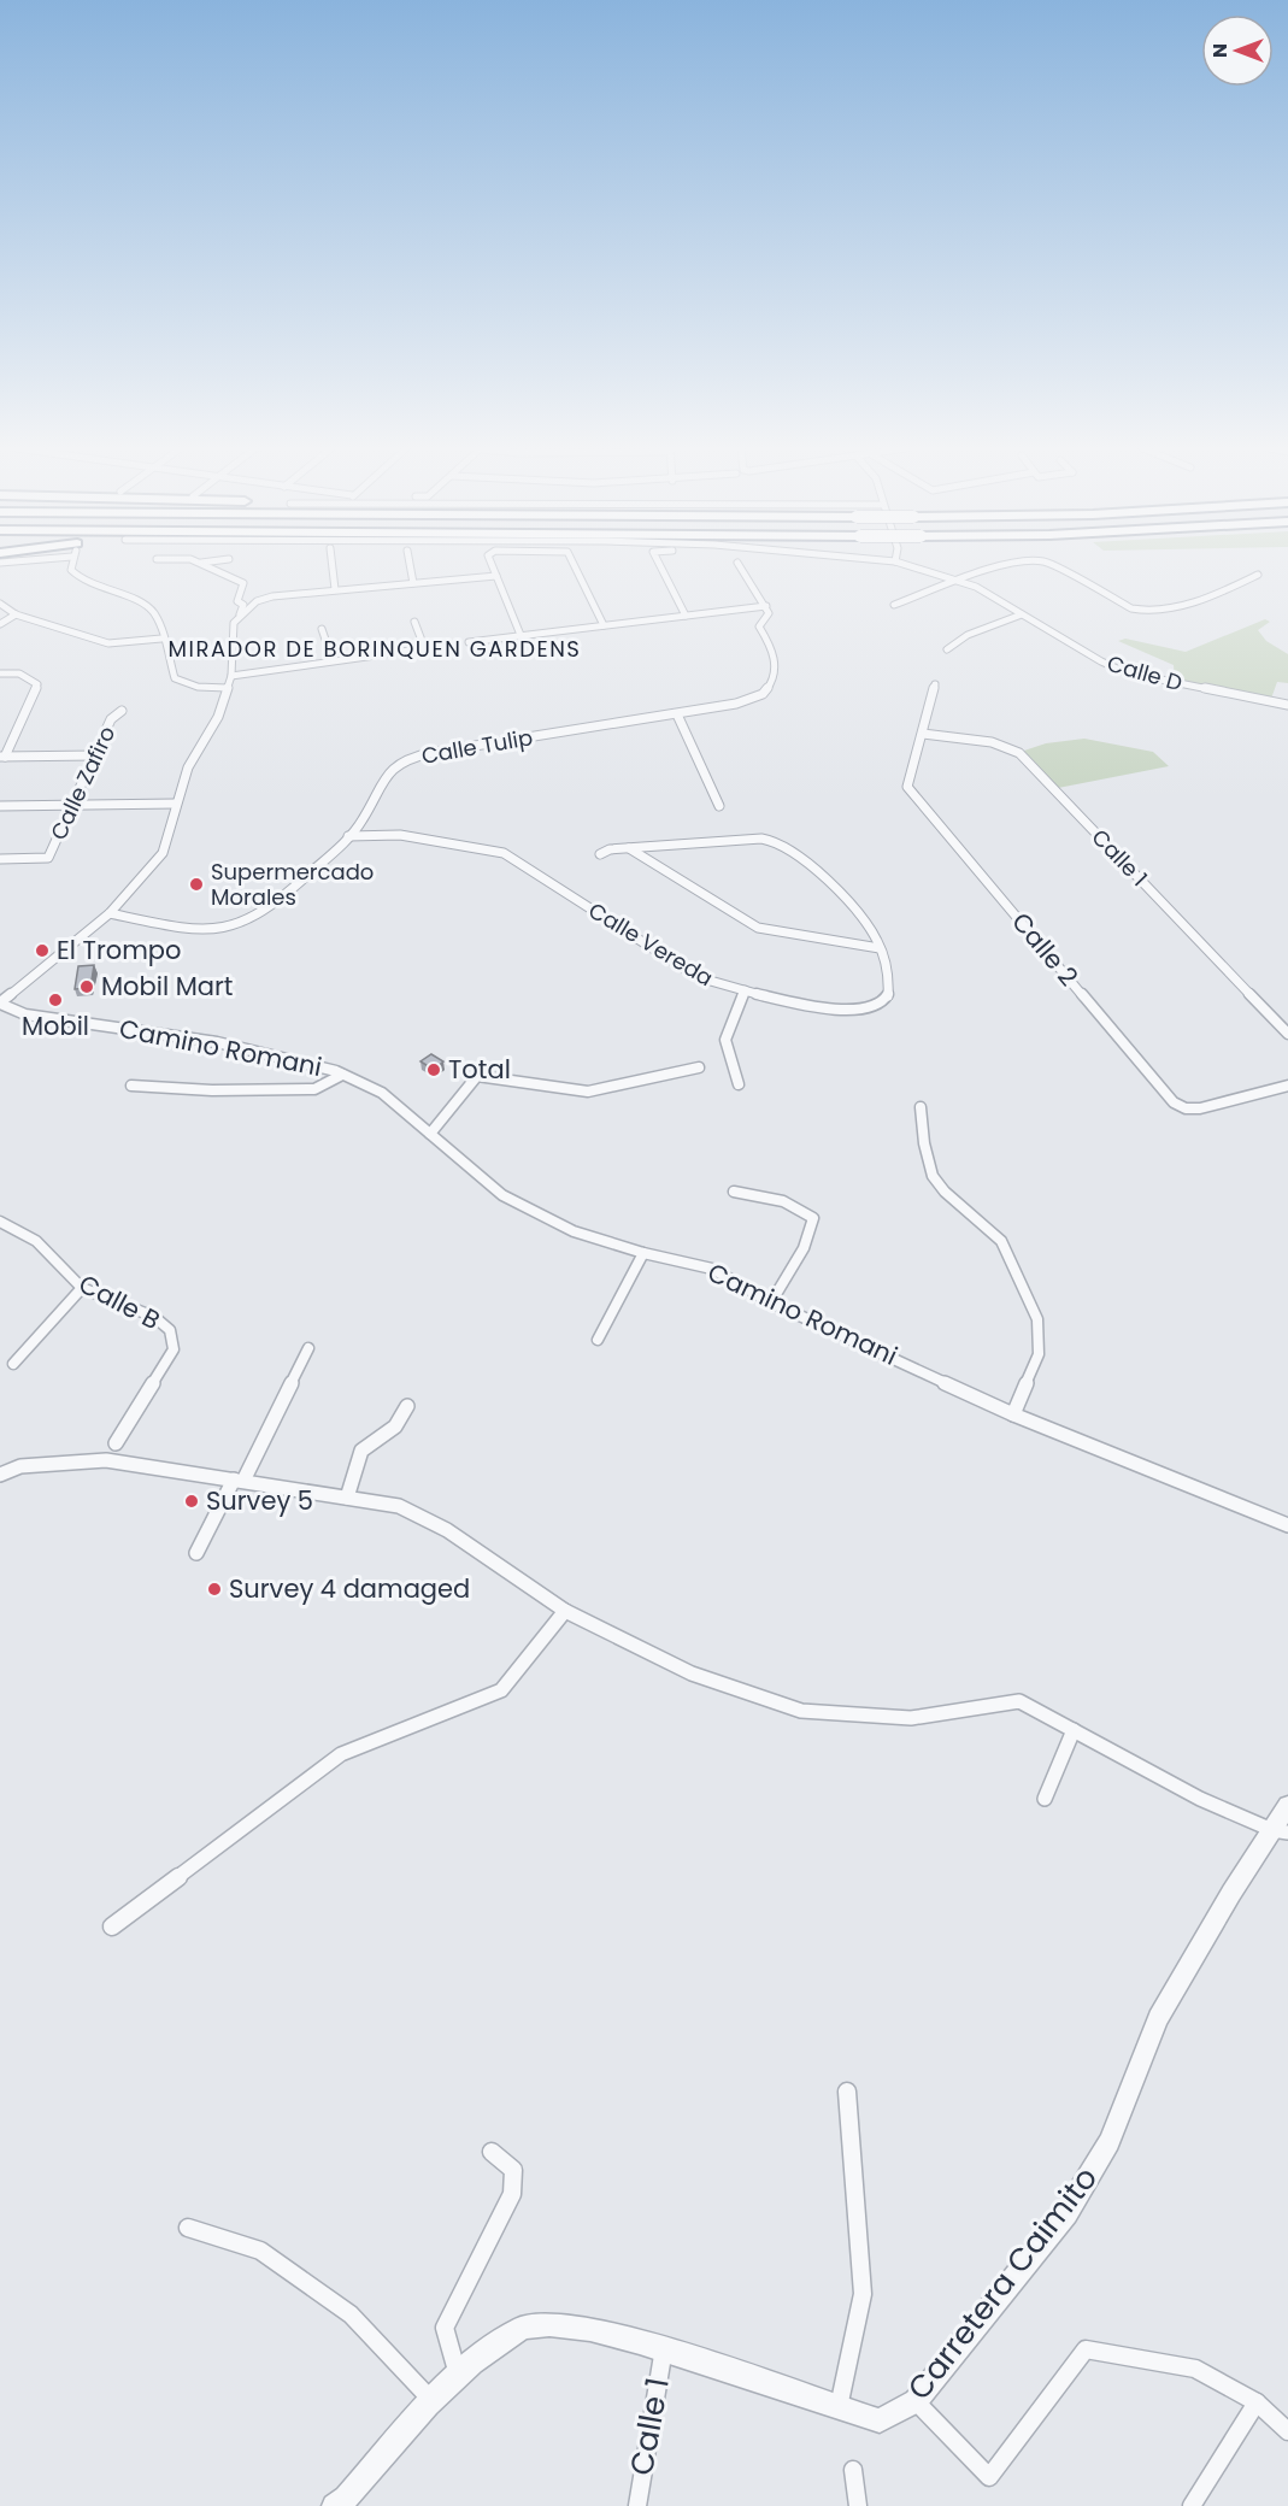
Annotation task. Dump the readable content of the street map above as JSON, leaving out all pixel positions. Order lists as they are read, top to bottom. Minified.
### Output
{"streets":{"street":["Calle D","Calle Tulip","Calle Zafiro","Calle 1","Calle Vereda","Calle 2","Camino Romani","Calle B","Carretera Caimito"]},"crossings":[["Calle Tulip","Calle Vereda"],["Calle 1","Calle 2"],["Calle 1","Carretera Caimito"]],"districts":["MIRADOR DE BORINQUEN GARDENS"],"places":["Supermercado Morales","El Trompo","Mobil Mart","Mobil","Total","Survey 5","Survey 4 damaged"],"north":"left"}
